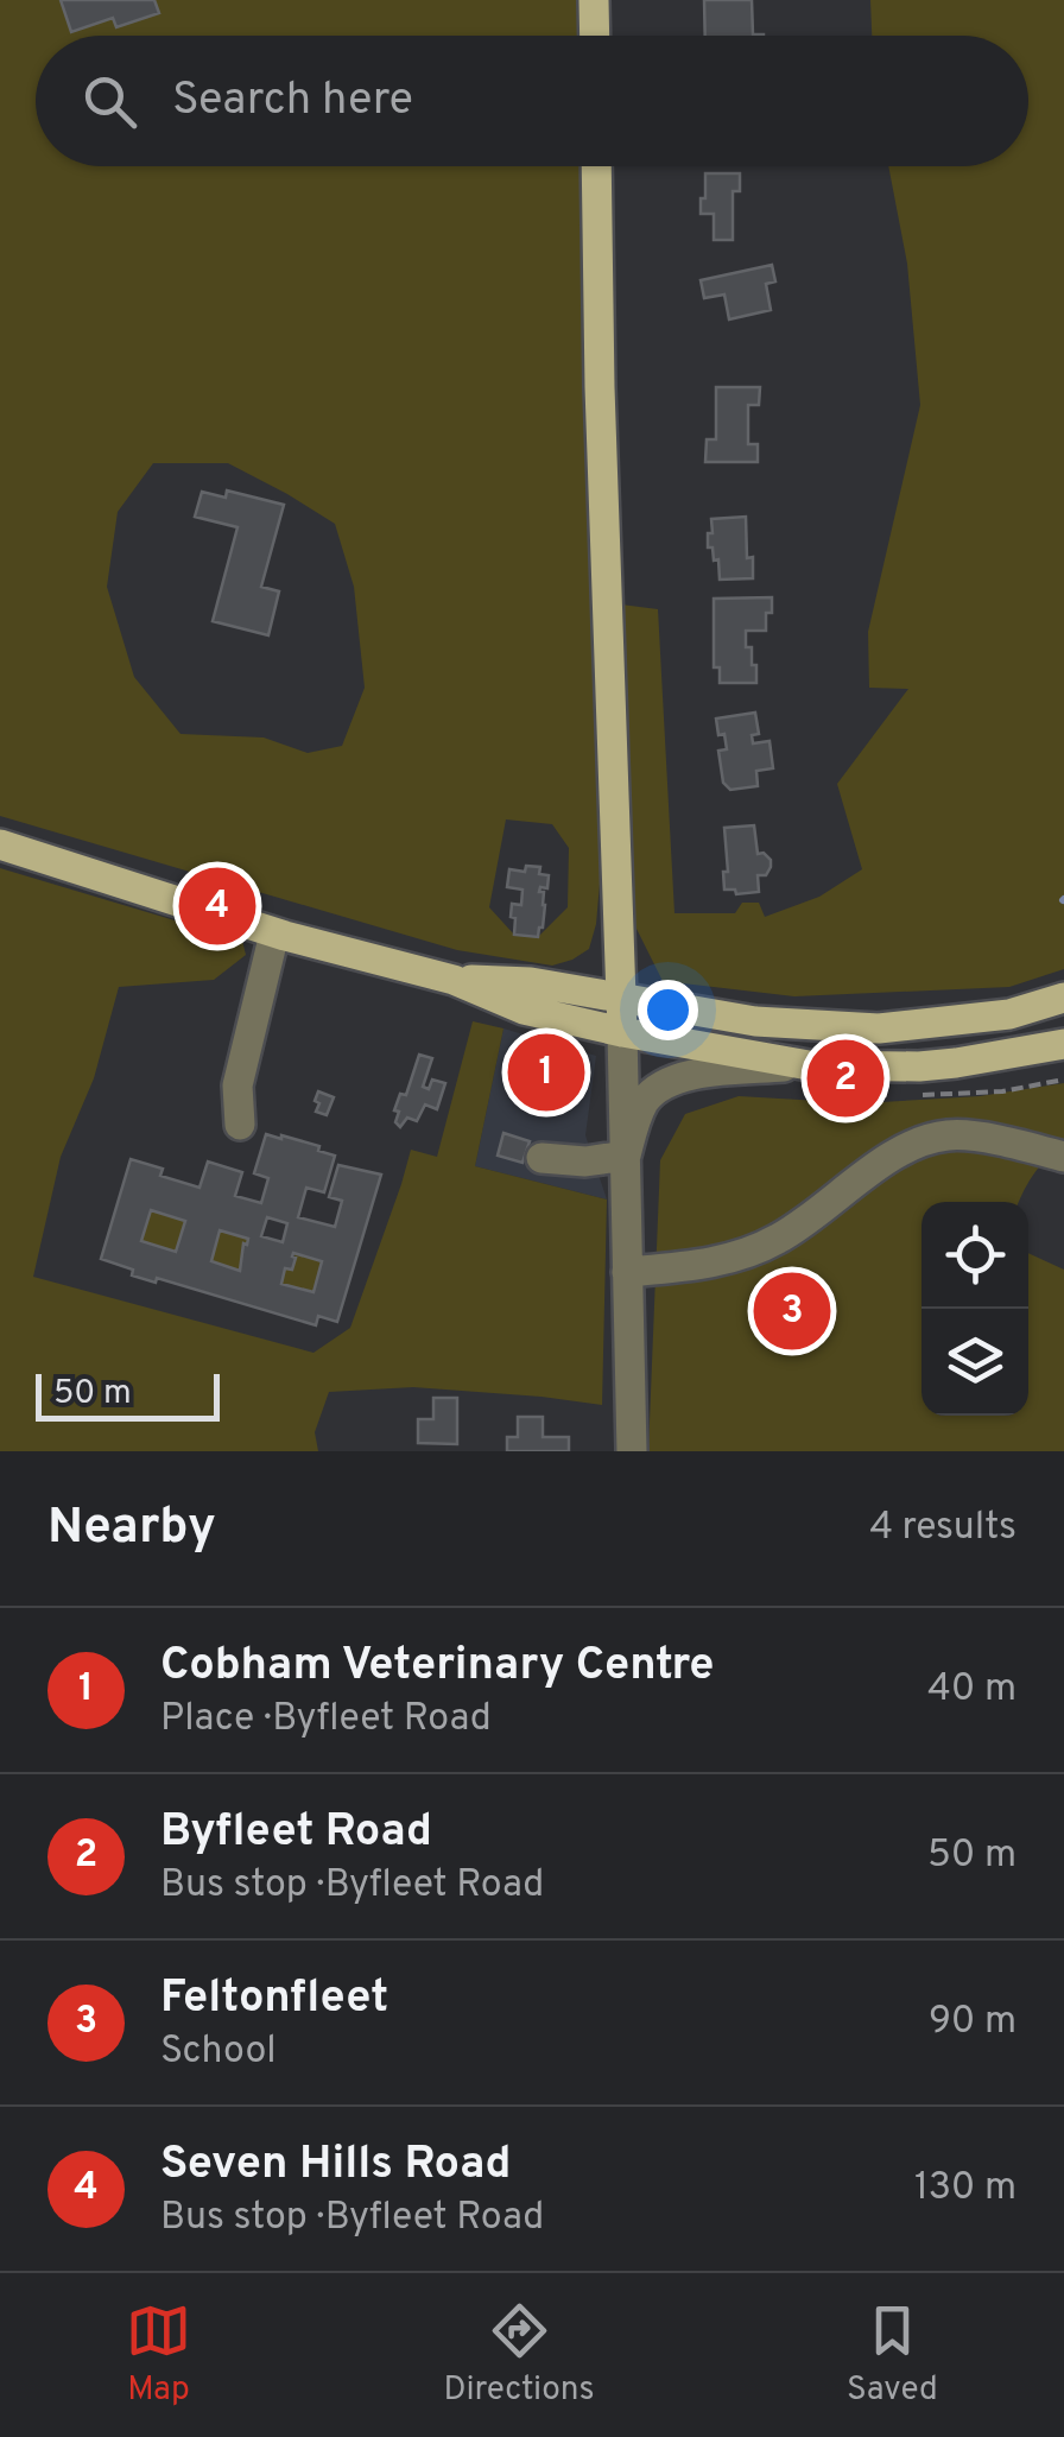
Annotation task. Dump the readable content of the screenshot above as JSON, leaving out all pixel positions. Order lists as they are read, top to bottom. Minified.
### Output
{"scale_bar":"50 m","page":{"search":"Search here","pins":["4","1","2","3"],"scale":"50 m","heading":["Nearby","4 results"],"list":[{"mark":"1","name":"Cobham Veterinary Centre","note":"Place · Byfleet Road","value":"40 m"},{"mark":"2","name":"Byfleet Road","note":"Bus stop · Byfleet Road","value":"50 m"},{"mark":"3","name":"Feltonfleet","note":"School","value":"90 m"},{"mark":"4","name":"Seven Hills Road","note":"Bus stop · Byfleet Road","value":"130 m"}],"nav":["Map","Directions","Saved"]}}
